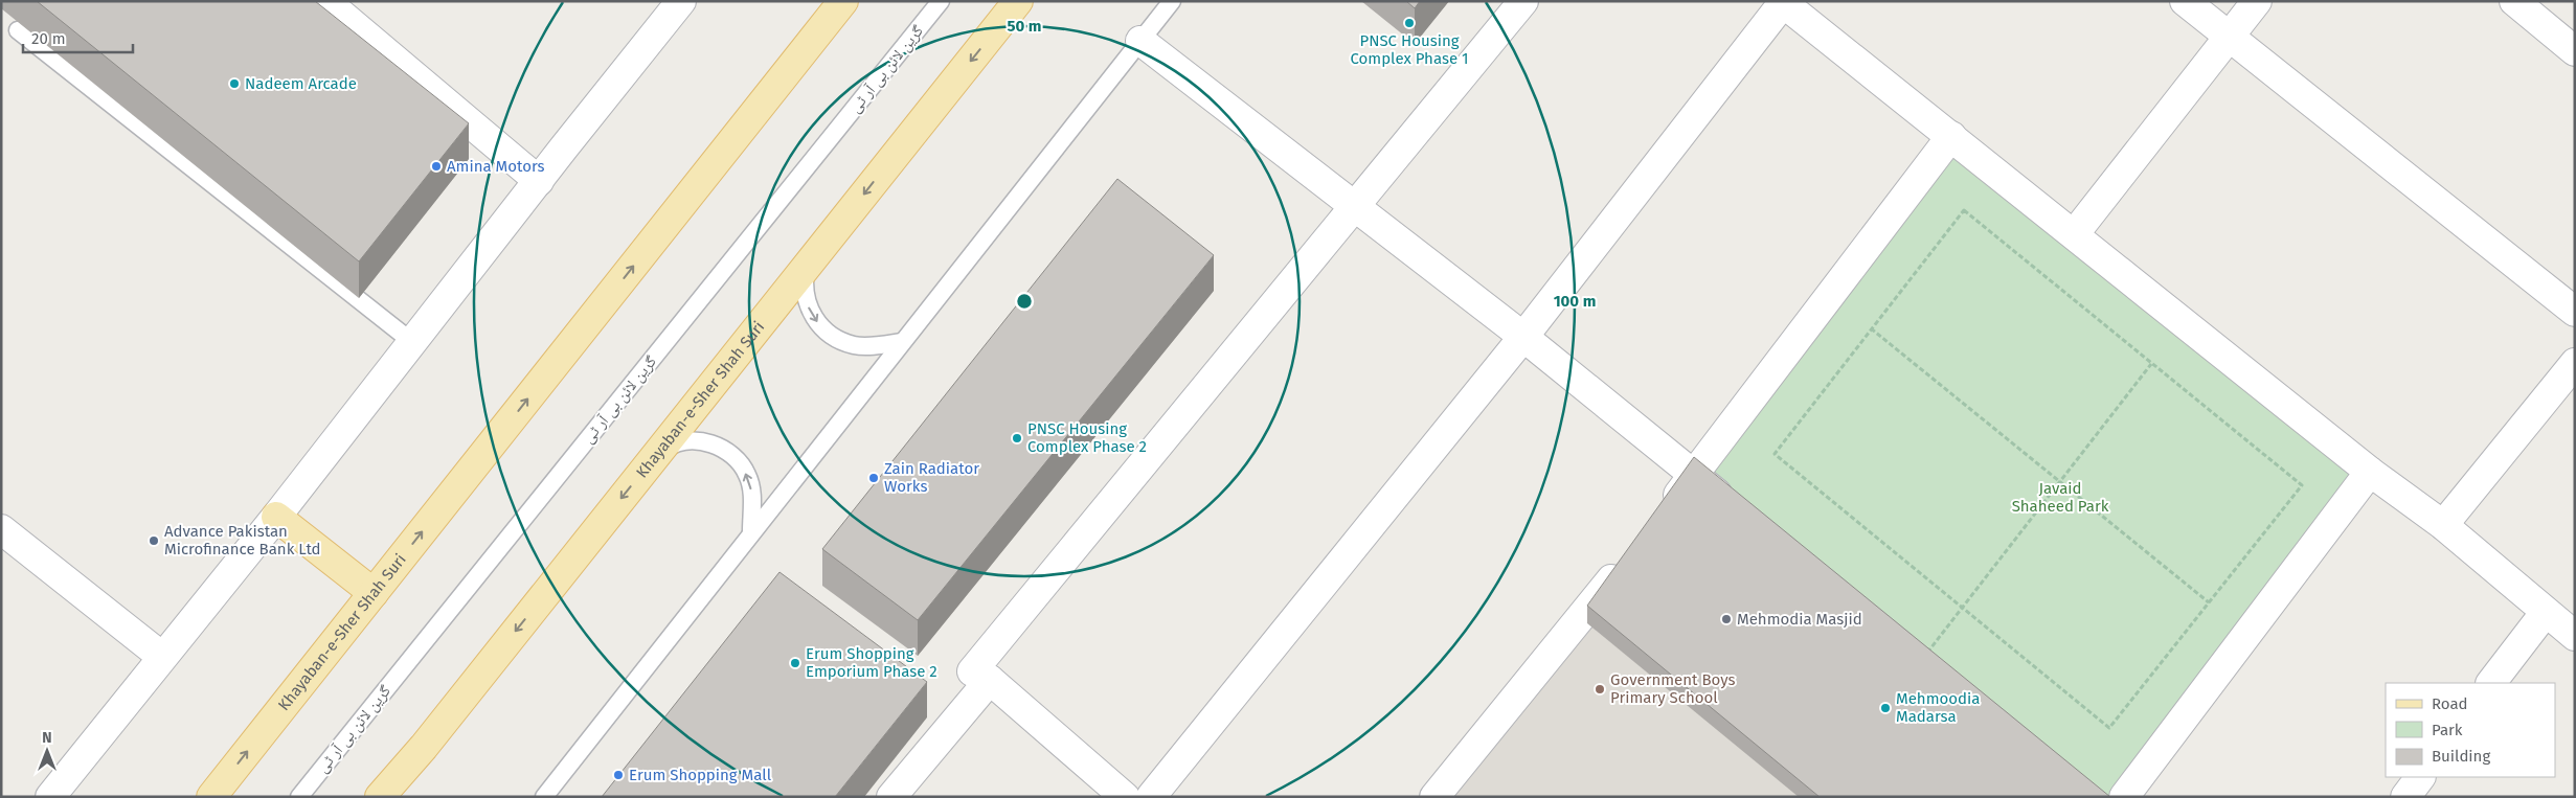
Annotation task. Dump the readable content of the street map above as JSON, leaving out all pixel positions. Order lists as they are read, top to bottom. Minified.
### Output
{"streets":{"main road":["Khayaban-e-Sher Shah Suri"],"lane":["گرین لائن بی آر ٹی"]},"parks":["Javaid Shaheed Park"],"places":["PNSC Housing Complex Phase 1","Nadeem Arcade","Amina Motors","PNSC Housing Complex Phase 2","Zain Radiator Works","Advance Pakistan Microfinance Bank Ltd","Mehmodia Masjid","Erum Shopping Emporium Phase 2","Government Boys Primary School","Mehmoodia Madarsa","Erum Shopping Mall"],"legend":["Road","Park","Building"],"scale_bar":"20 m","north":"top","rings":["50 m","100 m"]}
